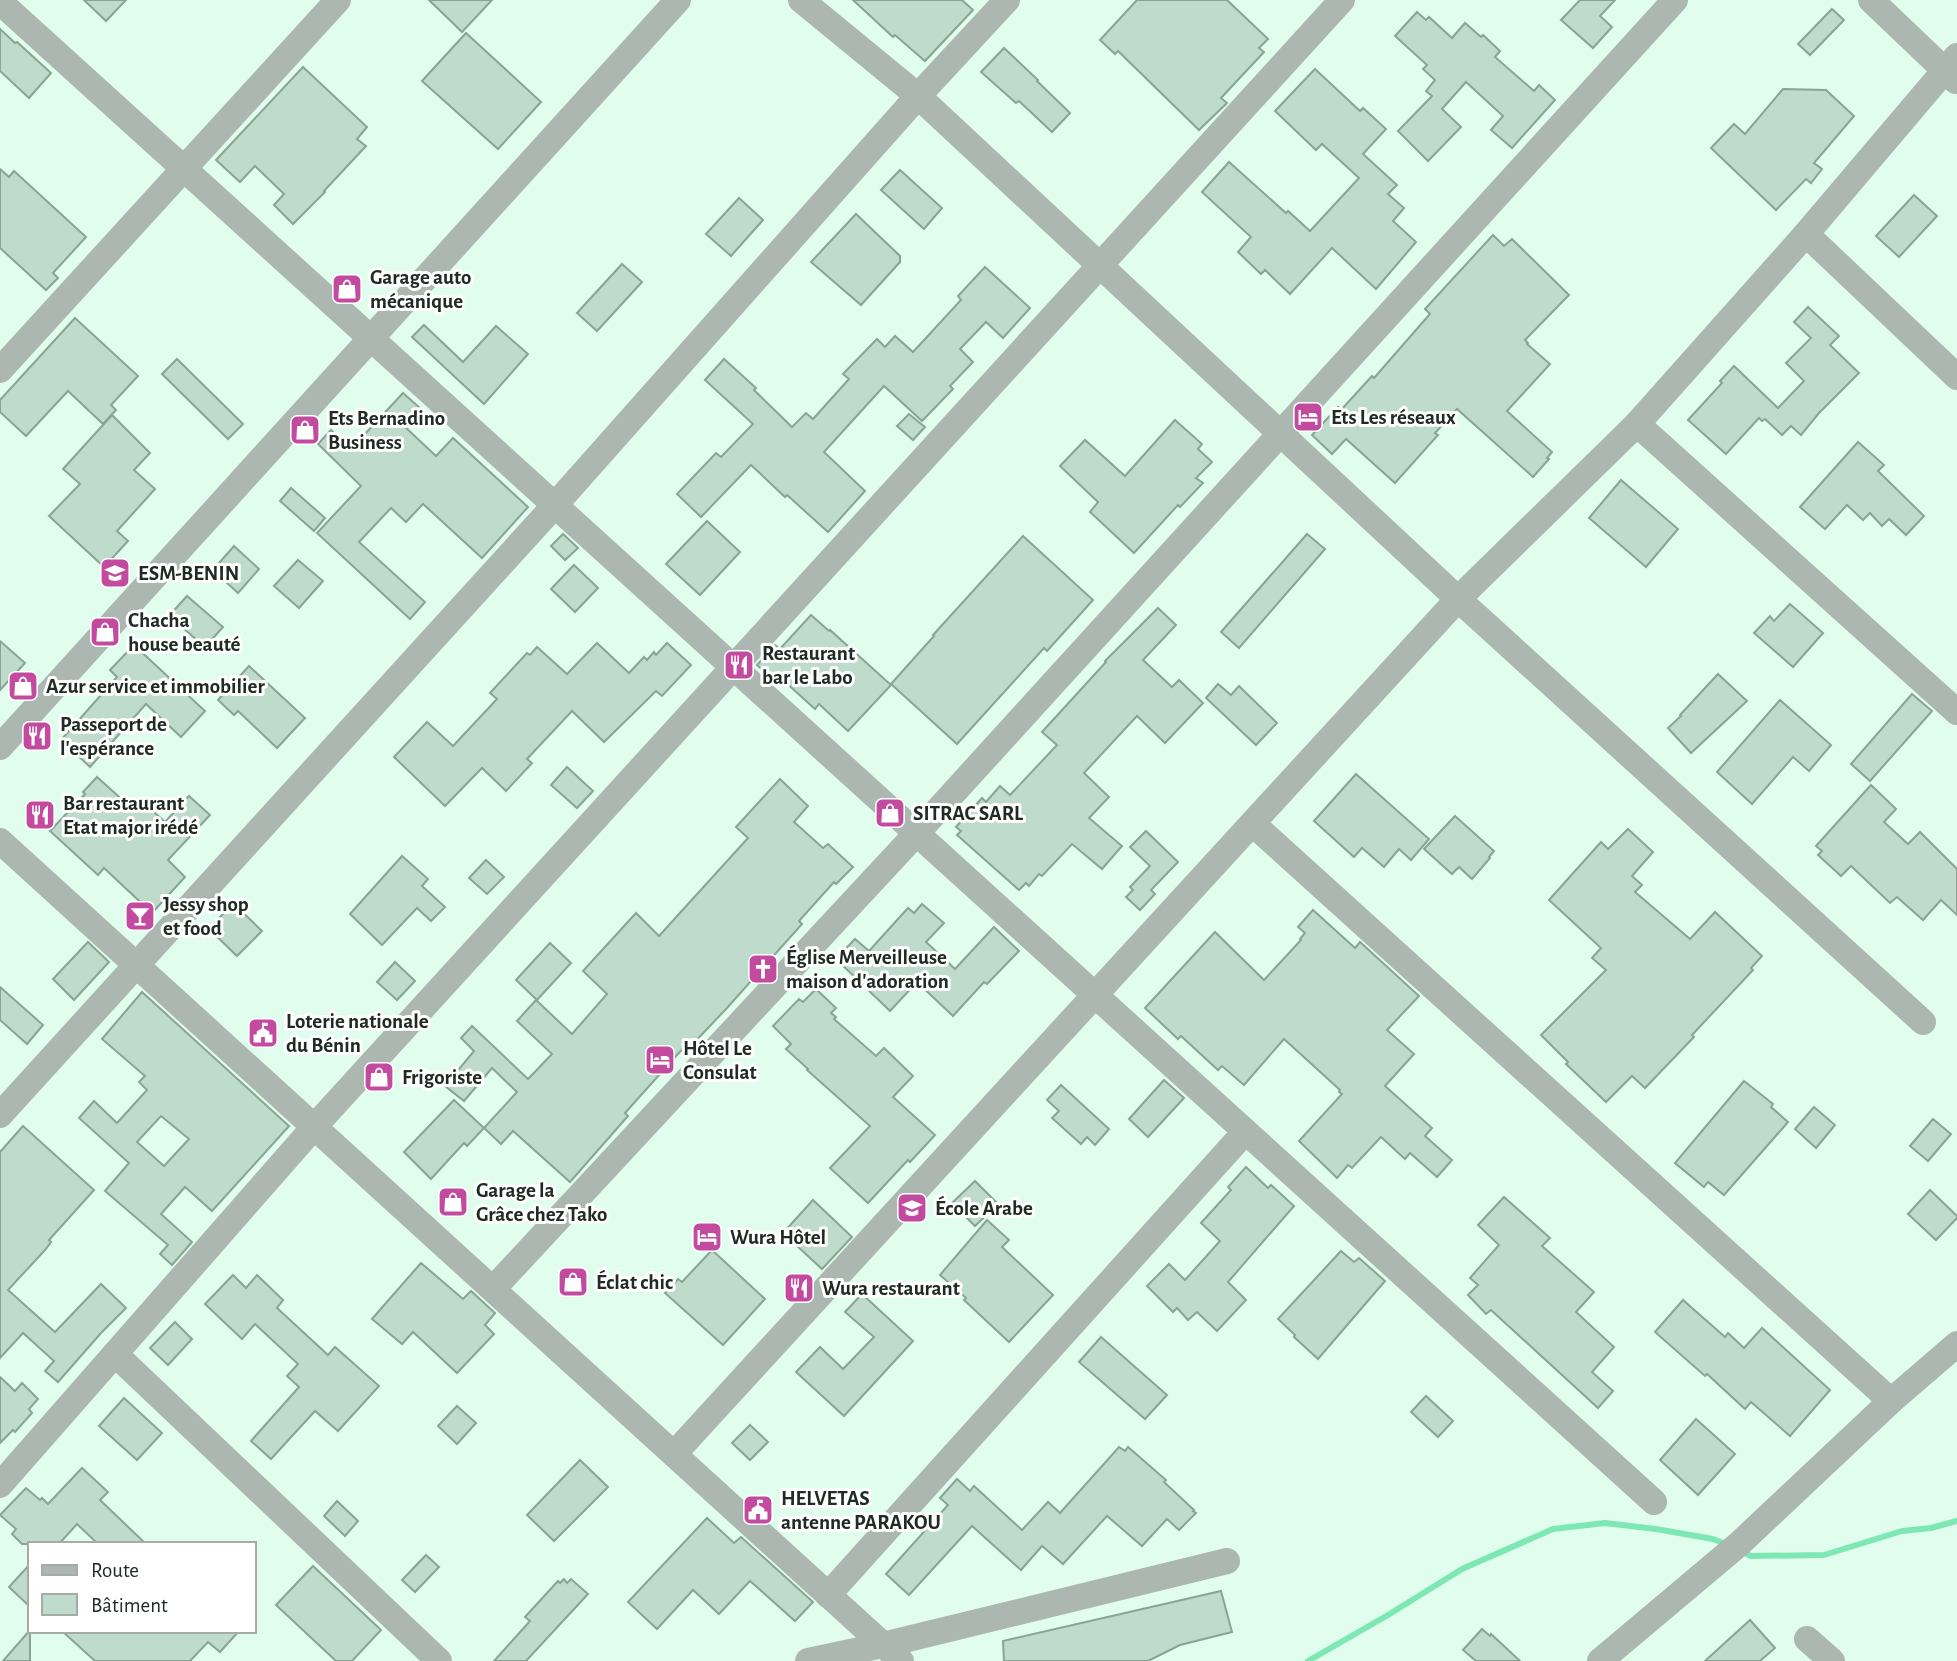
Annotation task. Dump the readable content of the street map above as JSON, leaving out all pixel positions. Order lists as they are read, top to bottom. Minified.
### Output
{"places":{"shop":["Garage auto mécanique","Ets Bernadino Business","Chacha house beauté","Azur service et immobilier","SITRAC SARL","Frigoriste","Garage la Grâce chez Tako","Éclat chic"],"hotel":["Ets Les réseaux","Hôtel Le Consulat","Wura Hôtel"],"school or university":["ESM-BENIN","École Arabe"],"restaurant":["Restaurant bar le Labo","Passeport de l'espérance","Bar restaurant Etat major irédé","Wura restaurant"],"bar":["Jessy shop et food"],"church":["Église Merveilleuse maison d'adoration"],"public building":["Loterie nationale du Bénin","HELVETAS antenne PARAKOU"]},"legend":["Route","Bâtiment"]}
